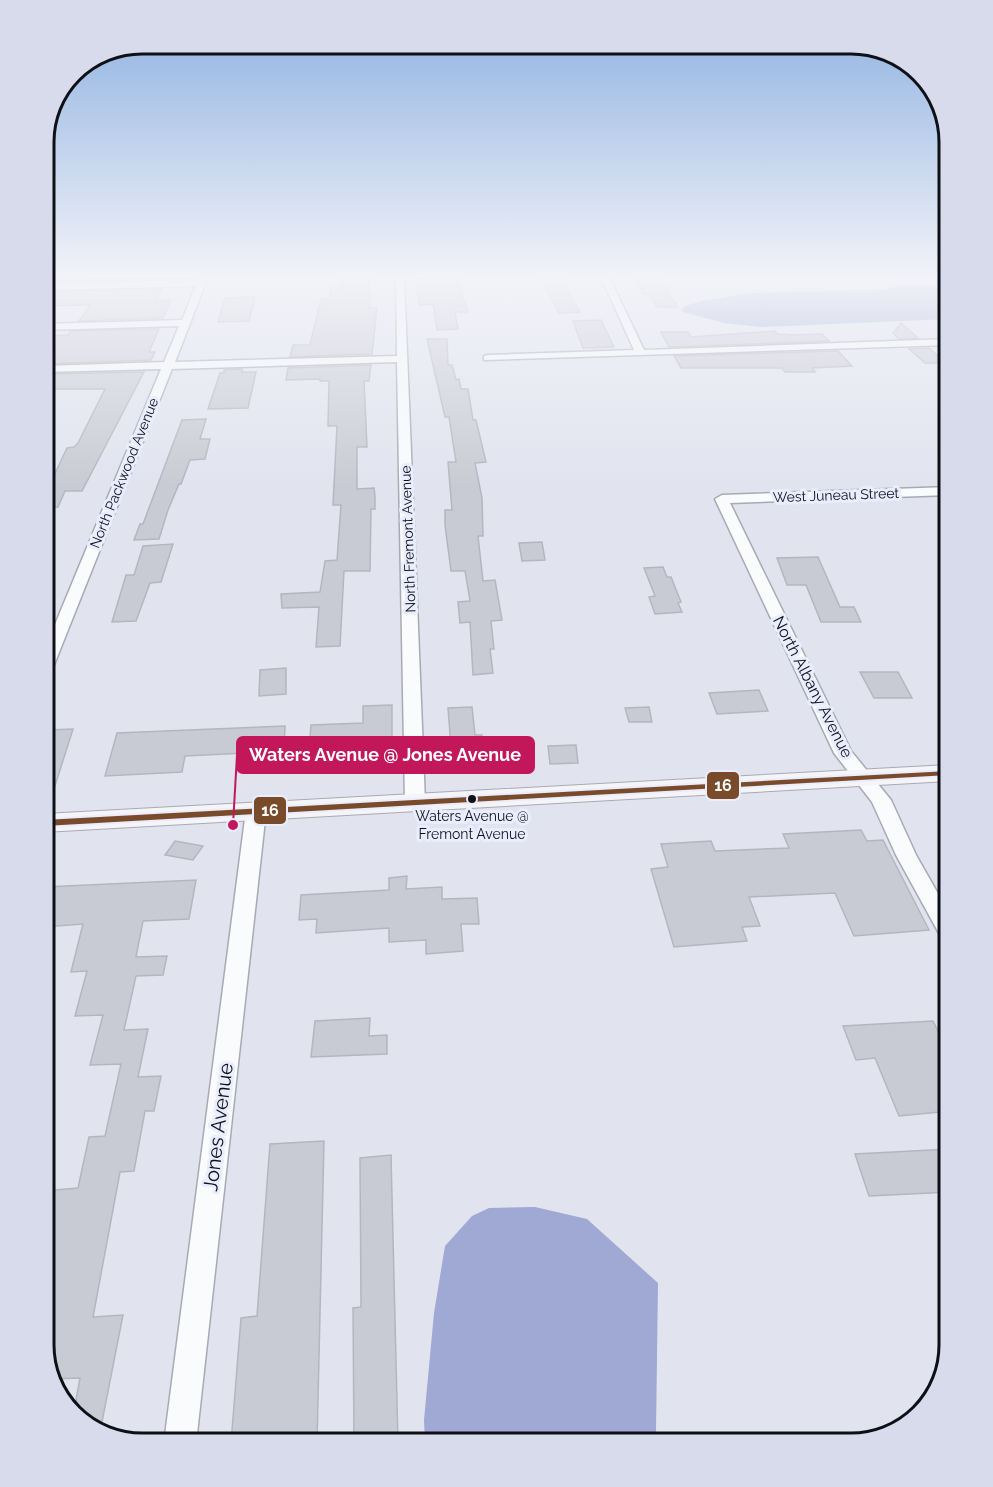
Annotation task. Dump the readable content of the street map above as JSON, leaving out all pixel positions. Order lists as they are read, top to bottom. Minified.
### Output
{"streets":{"street":["North Packwood Avenue","West Juneau Street","North Fremont Avenue","North Albany Avenue","Jones Avenue"]},"crossings":[["West Juneau Street","North Albany Avenue"]],"places":["Waters Avenue @ Fremont Avenue","Waters Avenue @ Jones Avenue"],"lines":["transit line 16"]}
